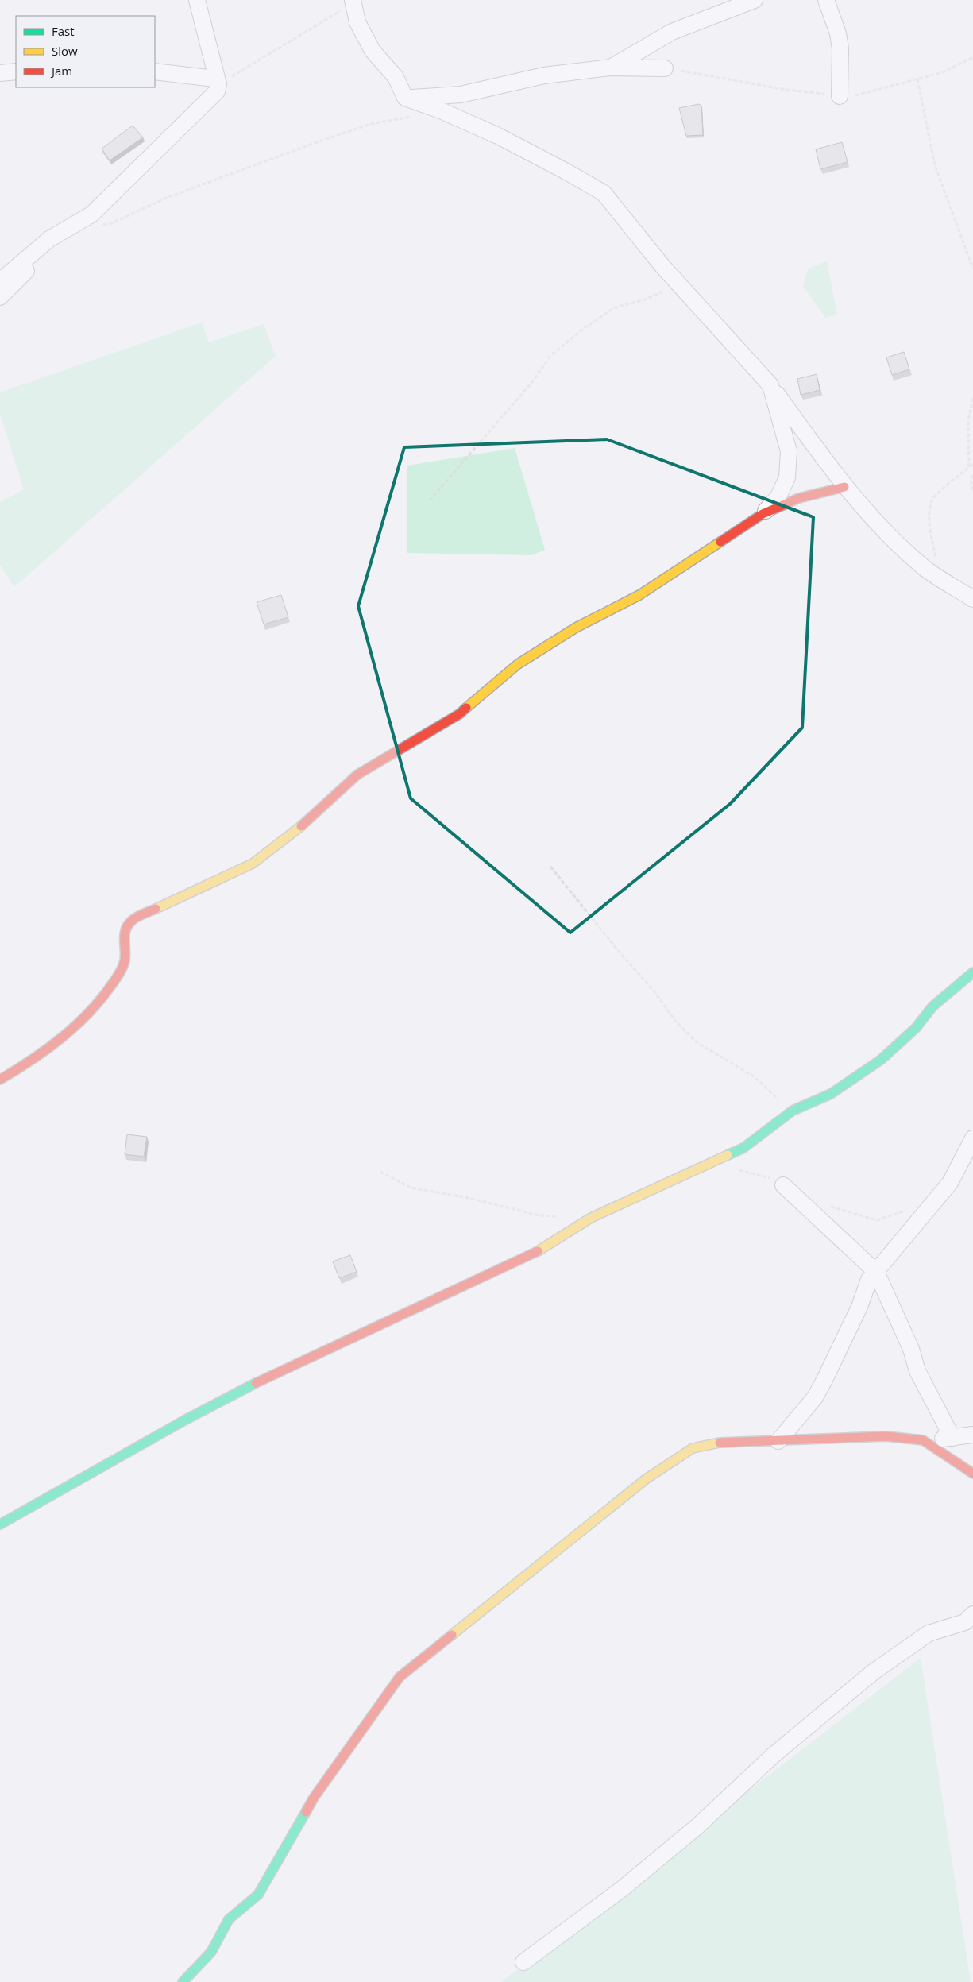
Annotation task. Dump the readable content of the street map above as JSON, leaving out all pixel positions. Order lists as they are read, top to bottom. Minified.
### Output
{"legend":["Fast","Slow","Jam"]}
